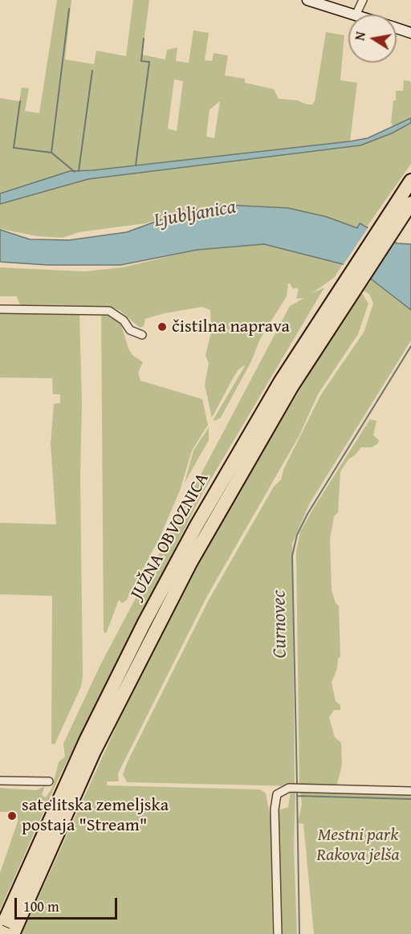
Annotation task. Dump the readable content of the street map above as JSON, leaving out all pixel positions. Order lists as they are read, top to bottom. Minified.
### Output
{"streets":{"highway":["JUŽNA OBVOZNICA"]},"water":["Ljubljanica","Curnovec"],"parks":["Mestni park Rakova jelša"],"places":["čistilna naprava","satelitska zemeljska postaja \"Stream\""],"scale_bar":"100 m","north":"left"}
